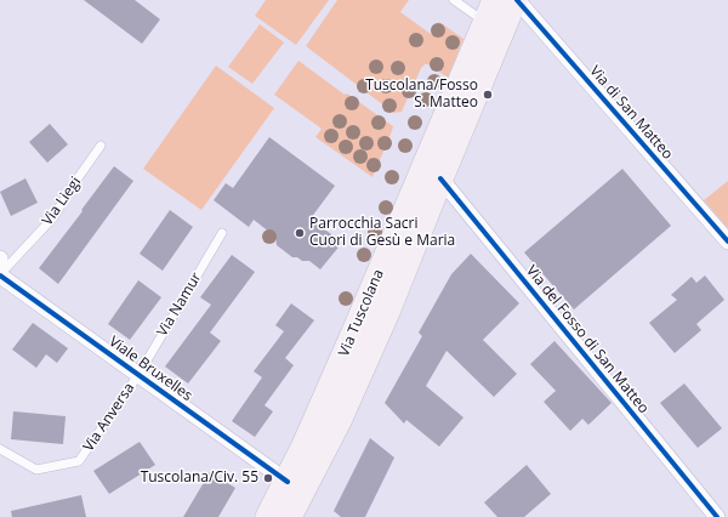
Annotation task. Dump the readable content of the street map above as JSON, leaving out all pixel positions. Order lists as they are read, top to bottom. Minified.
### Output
{"streets":{"main road":["Via Tuscolana"],"street":["Via di San Matteo","Via del Fosso di San Matteo","Viale Bruxelles"],"lane":["Via Liegi","Via Namur","Via Anversa"]},"crossings":[["Via di San Matteo","Via Tuscolana"],["Via Liegi","Viale Bruxelles"],["Via Namur","Viale Bruxelles"],["Via Namur","Via Anversa"],["Via Tuscolana","Via del Fosso di San Matteo"],["Via Tuscolana","Viale Bruxelles"],["Viale Bruxelles","Via Anversa"]],"places":["Tuscolana/Fosso S. Matteo","Parrocchia Sacri Cuori di Gesù e Maria","Tuscolana/Civ. 55"]}
